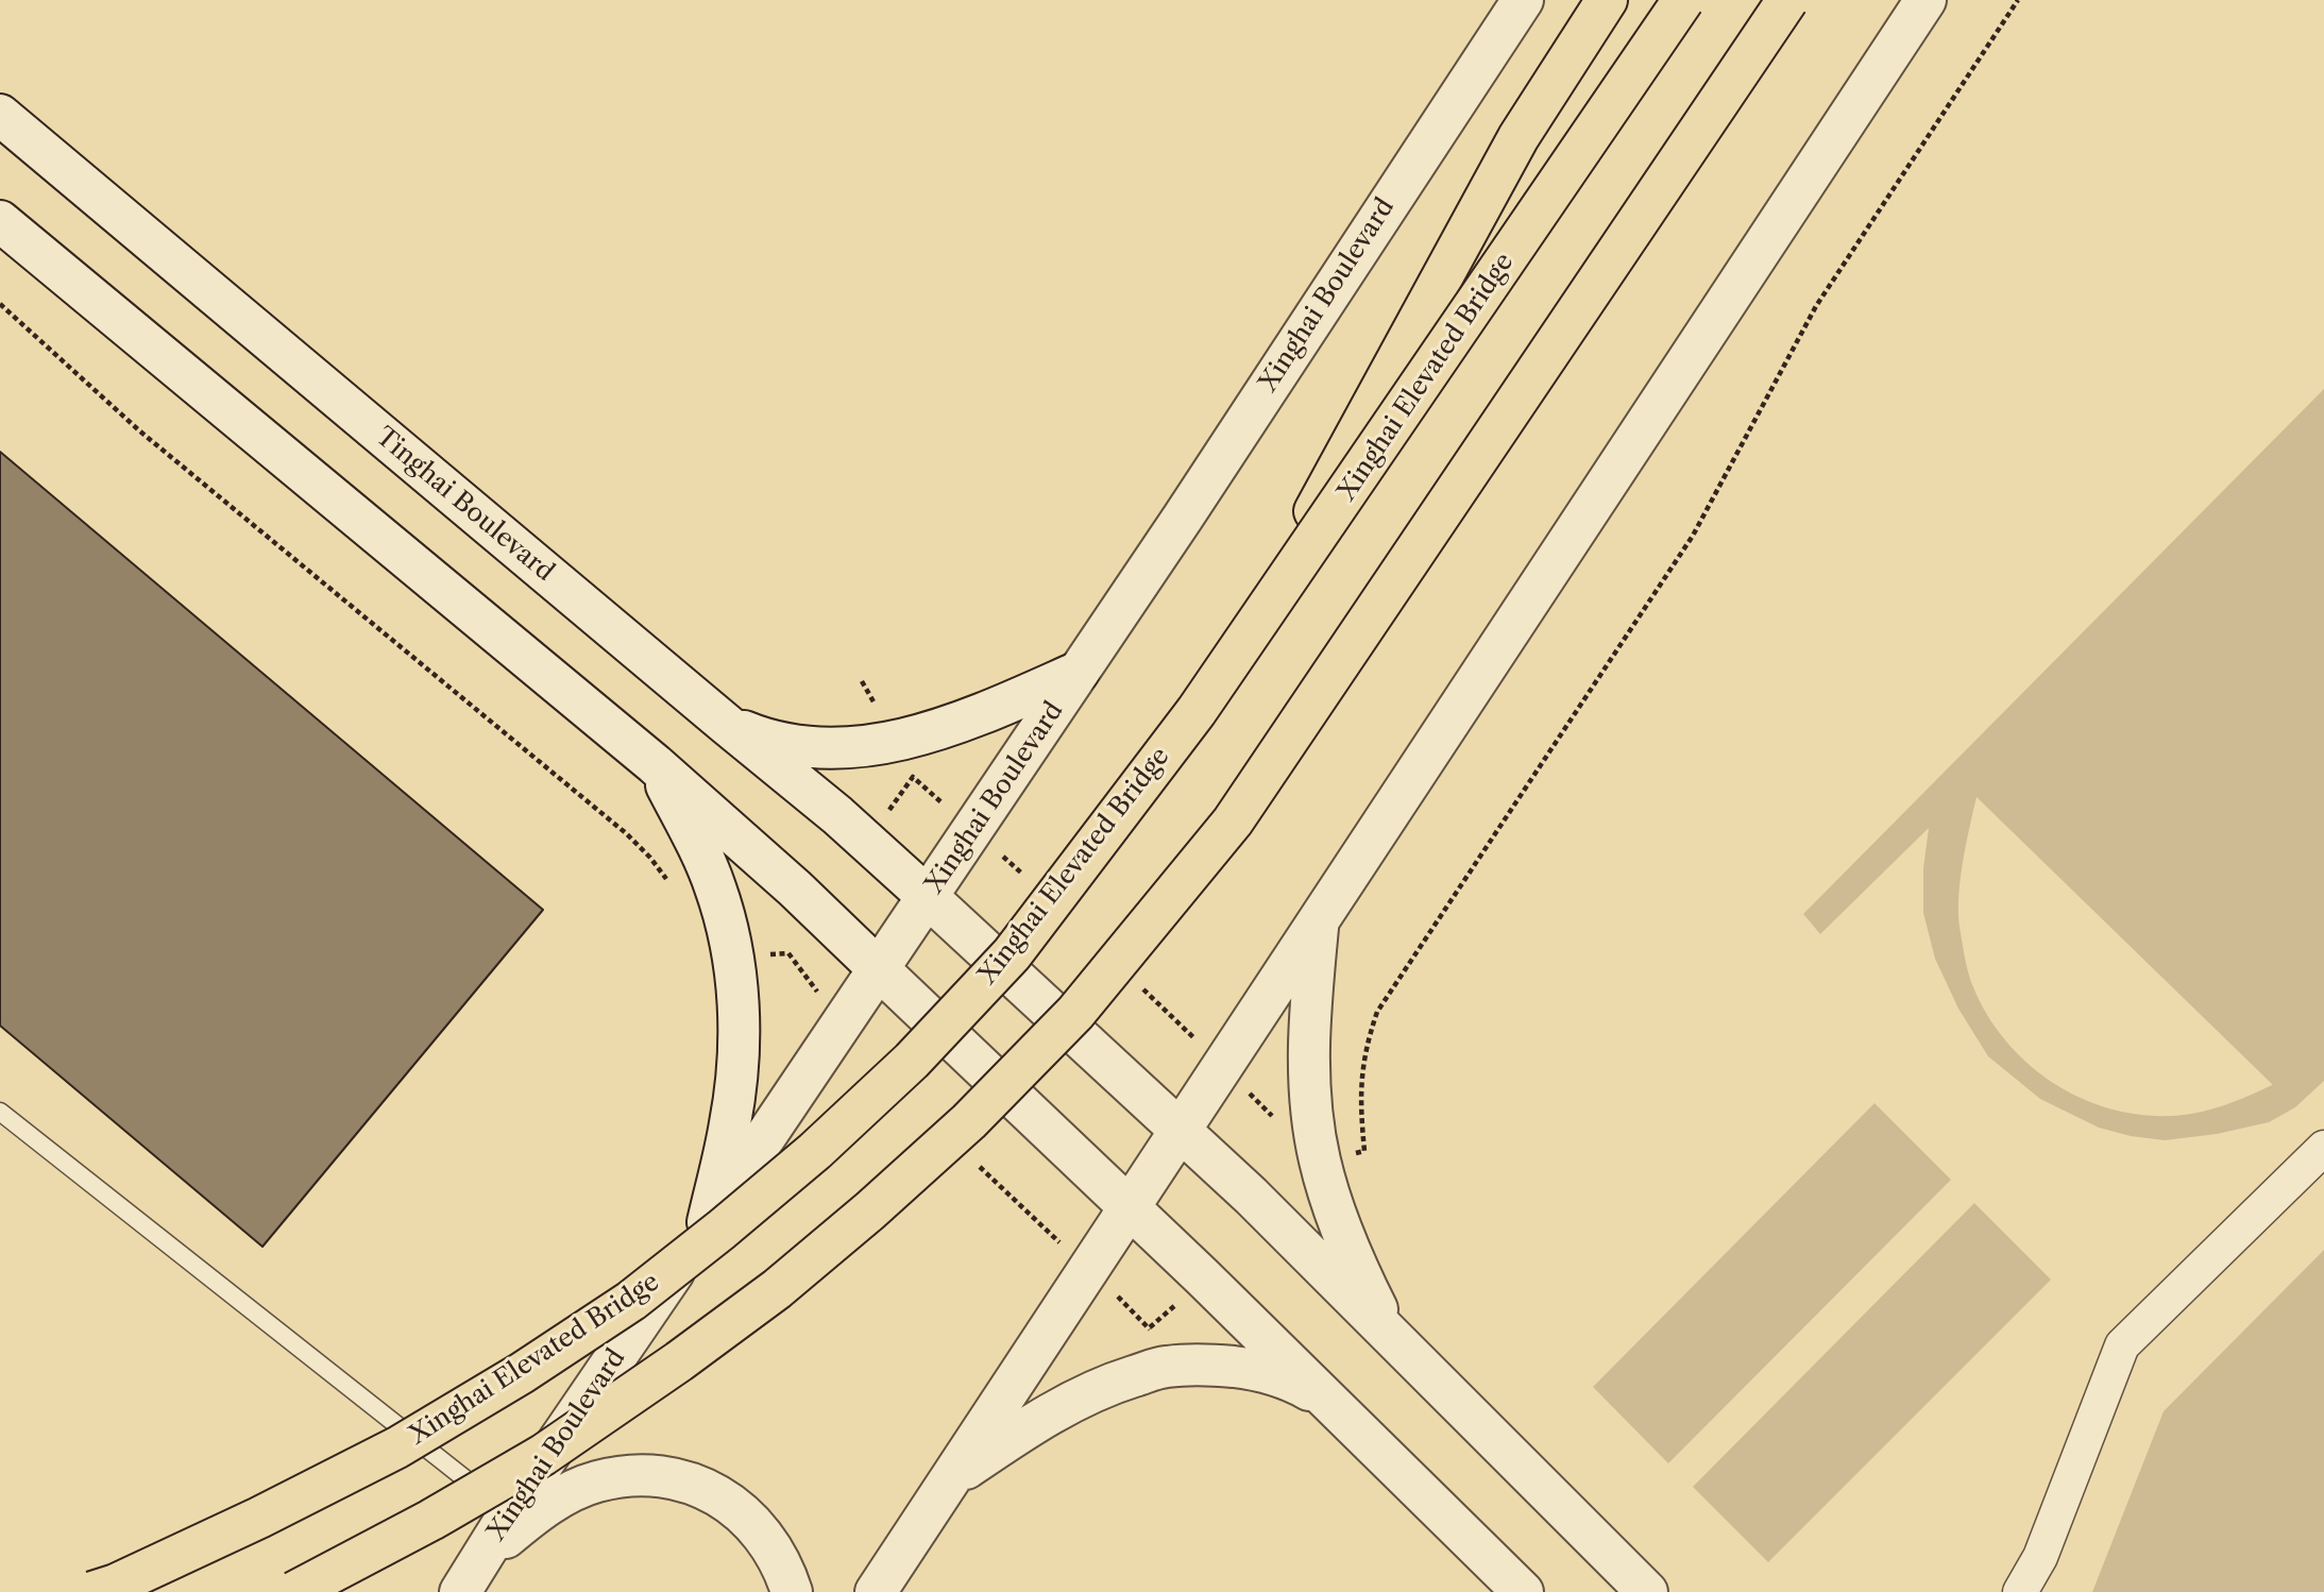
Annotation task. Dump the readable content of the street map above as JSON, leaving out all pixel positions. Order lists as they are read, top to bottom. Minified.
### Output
{"streets":{"main road":["Xinghai Elevated Bridge"],"street":["Xinghai Boulevard","Tinghai Boulevard"]},"crossings":[["Xinghai Boulevard","Tinghai Boulevard"]]}
